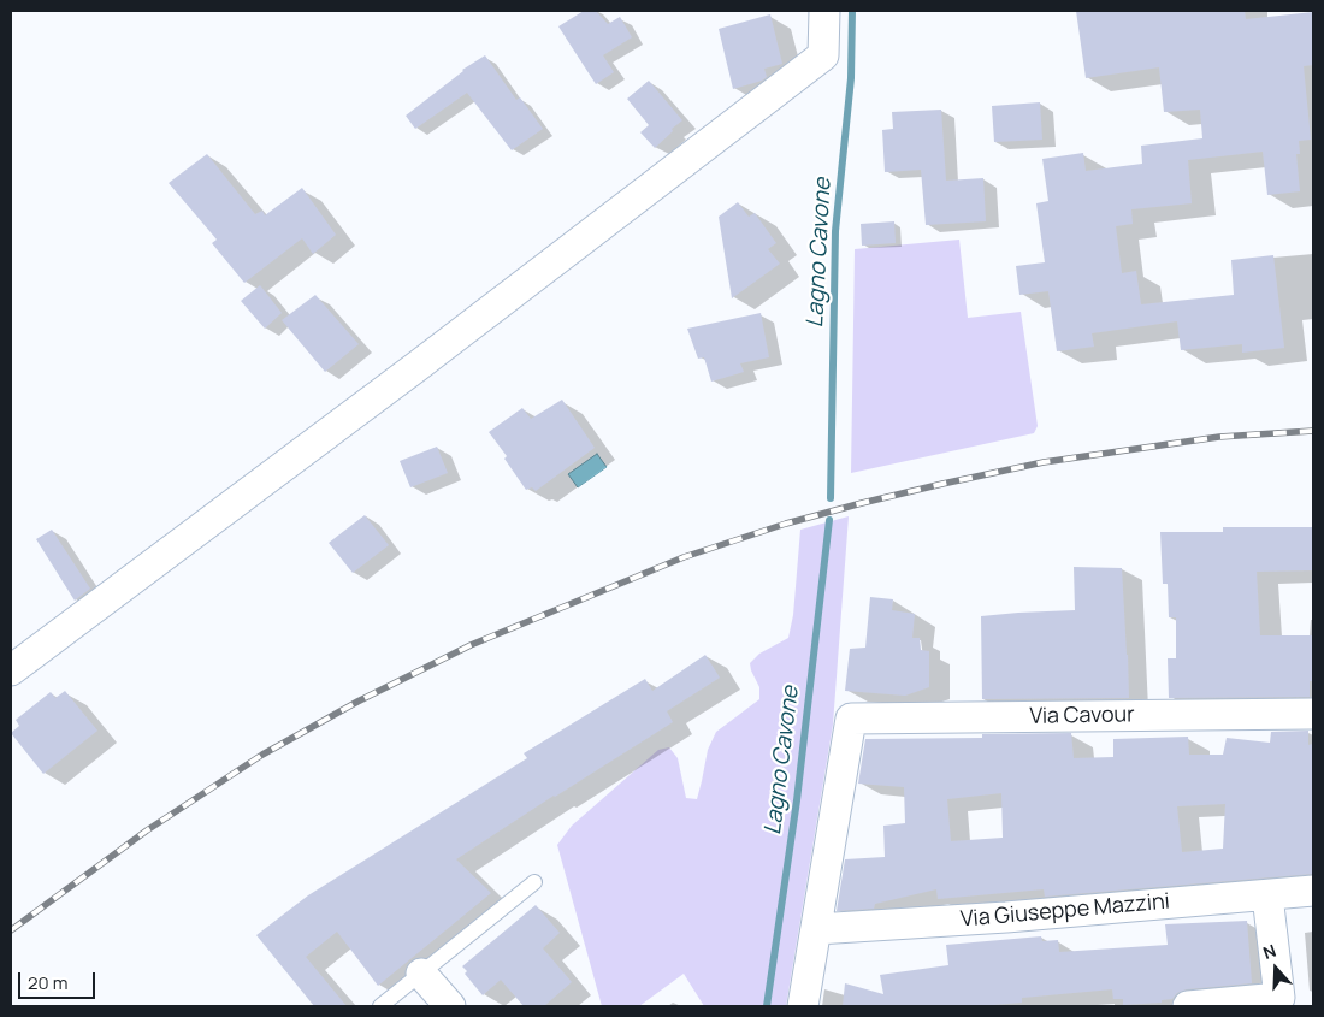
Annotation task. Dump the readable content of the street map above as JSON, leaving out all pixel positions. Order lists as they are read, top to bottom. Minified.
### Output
{"streets":{"street":["Via Cavour","Via Giuseppe Mazzini"]},"crossings":[["Via Cavour","Via Giuseppe Mazzini"]],"water":["Lagno Cavone"],"scale_bar":"20 m","north":"top"}
